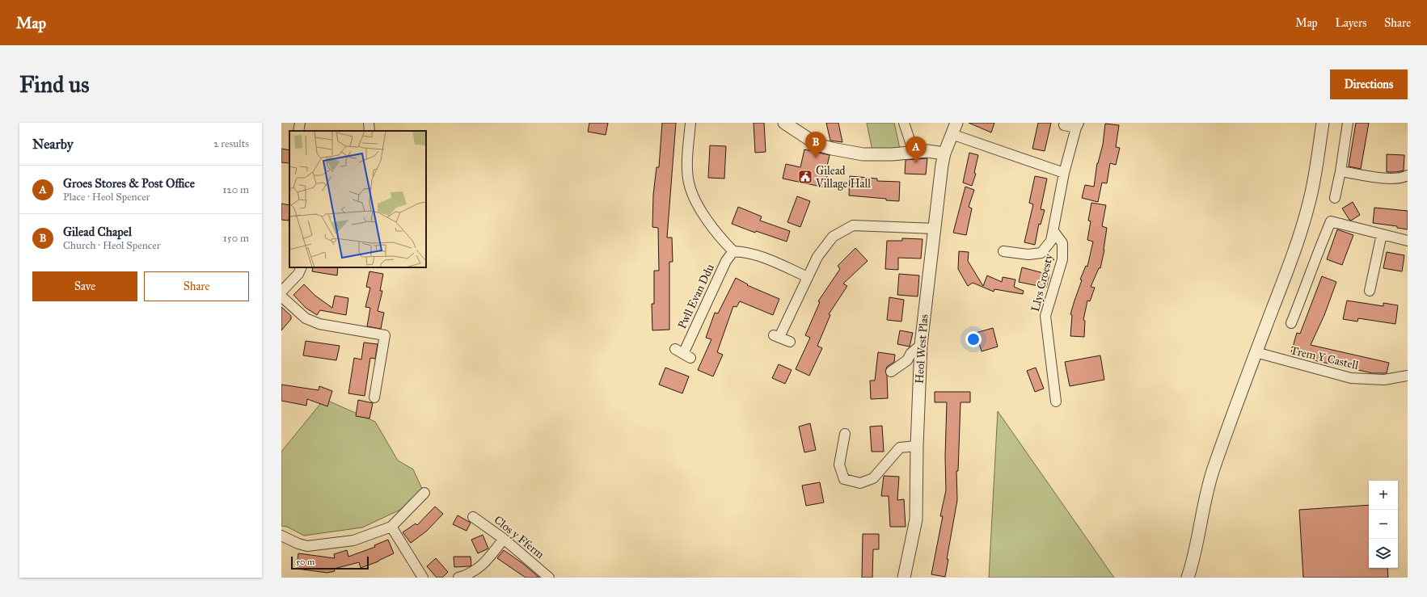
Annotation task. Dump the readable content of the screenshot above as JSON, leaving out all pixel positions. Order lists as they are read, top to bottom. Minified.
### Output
{"streets":{"street":["Llys Croesty","Pwll Evan Ddu","Heol West Plas","Trem Y Castell","Clos y Fferm"]},"places":{"public building":["Gilead Village Hall"]},"scale_bar":"50 m","page":{"header":"Map","nav":["Map","Layers","Share"],"buttons":["Directions",["Save","Share"]],"title":"Find us","heading":["Nearby","2 results"],"pins":["B","A"],"list":[{"mark":"A","name":"Groes Stores & Post Office","note":"Place · Heol Spencer","value":"120 m"},{"mark":"B","name":"Gilead Chapel","note":"Church · Heol Spencer","value":"150 m"}],"map_buttons":["+","−"],"scale":"50 m"}}
